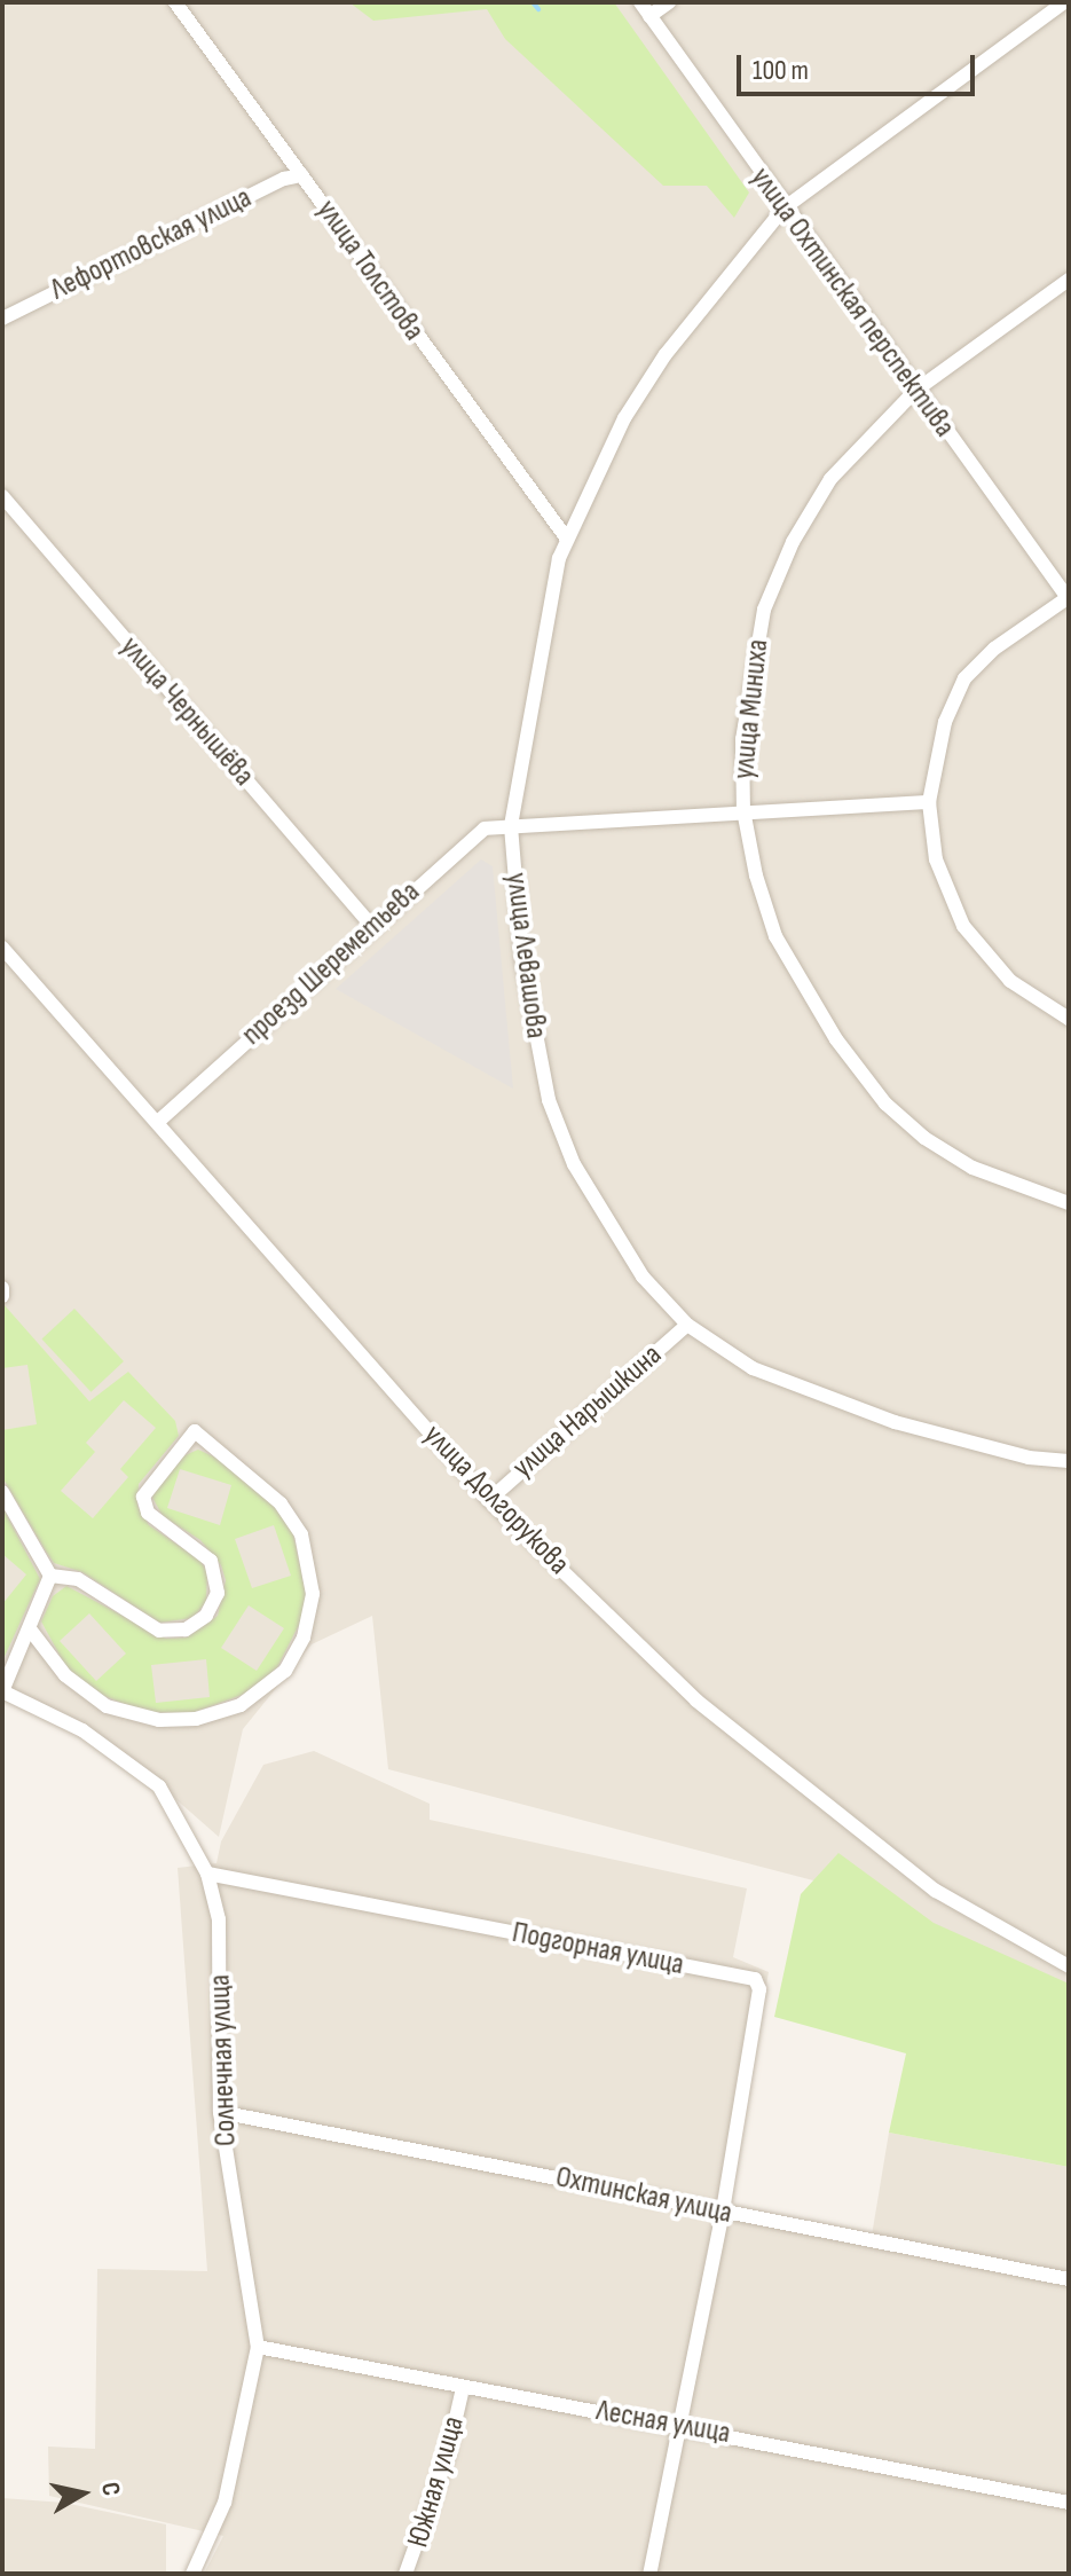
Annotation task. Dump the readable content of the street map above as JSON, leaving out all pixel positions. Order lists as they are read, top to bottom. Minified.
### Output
{"streets":{"street":["Лефортовская улица","улица Толстова","улица Охтинская перспектива","улица Миниха","улица Чернышёва","улица Левашова","проезд Шереметьева","улица Нарышкина","улица Долгорукова","Подгорная улица","Солнечная улица","Охтинская улица","Лесная улица","Южная улица"]},"crossings":[["Лефортовская улица","улица Толстова"],["улица Толстова","улица Левашова"],["улица Охтинская перспектива","улица Миниха"],["улица Охтинская перспектива","улица Левашова"],["улица Миниха","проезд Шереметьева"],["улица Чернышёва","проезд Шереметьева"],["улица Левашова","проезд Шереметьева"],["улица Левашова","улица Нарышкина"],["проезд Шереметьева","улица Долгорукова"],["улица Нарышкина","улица Долгорукова"],["Подгорная улица","Солнечная улица"],["Подгорная улица","Охтинская улица"],["Солнечная улица","Охтинская улица"],["Солнечная улица","Лесная улица"],["Лесная улица","Южная улица"]],"scale_bar":"100 m","north":"right"}
